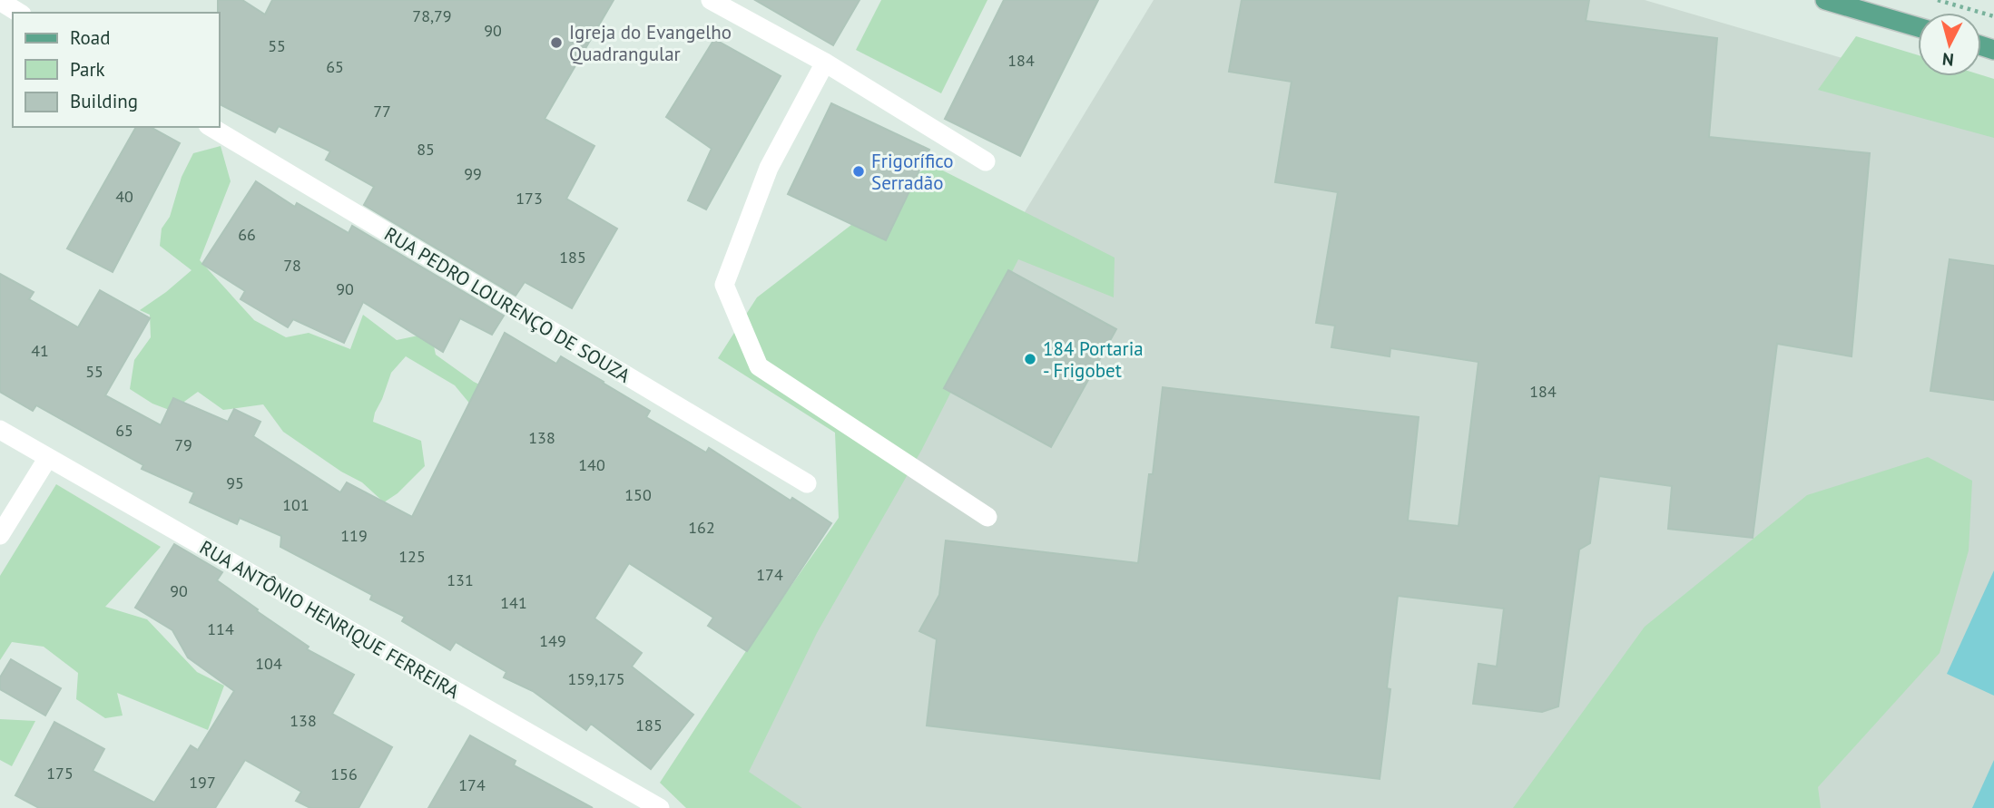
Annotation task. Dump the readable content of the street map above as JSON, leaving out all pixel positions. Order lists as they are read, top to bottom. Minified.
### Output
{"streets":{"street":["RUA PEDRO LOURENÇO DE SOUZA","RUA ANTÔNIO HENRIQUE FERREIRA"]},"places":["Igreja do Evangelho Quadrangular","Frigorífico Serradão","184 Portaria - Frigobet"],"house_numbers":["78,79","90","55","184","65","77","85","99","40","173","66","185","78","90","41","55","184","65","138","79","140","95","150","101","162","119","125","174","131","90","141","114","149","104","159,175","138","185","175","156","197","174"],"legend":["Road","Park","Building"],"north":"bottom"}
